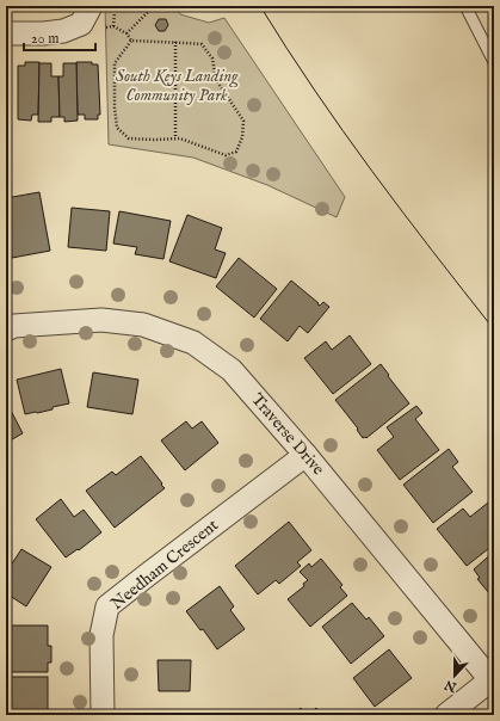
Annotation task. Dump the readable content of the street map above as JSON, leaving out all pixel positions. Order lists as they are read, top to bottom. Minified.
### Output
{"streets":{"street":["Traverse Drive","Needham Crescent"]},"crossings":[["Traverse Drive","Needham Crescent"]],"parks":["South Keys Landing Community Park"],"scale_bar":"20 m","north":"bottom"}
